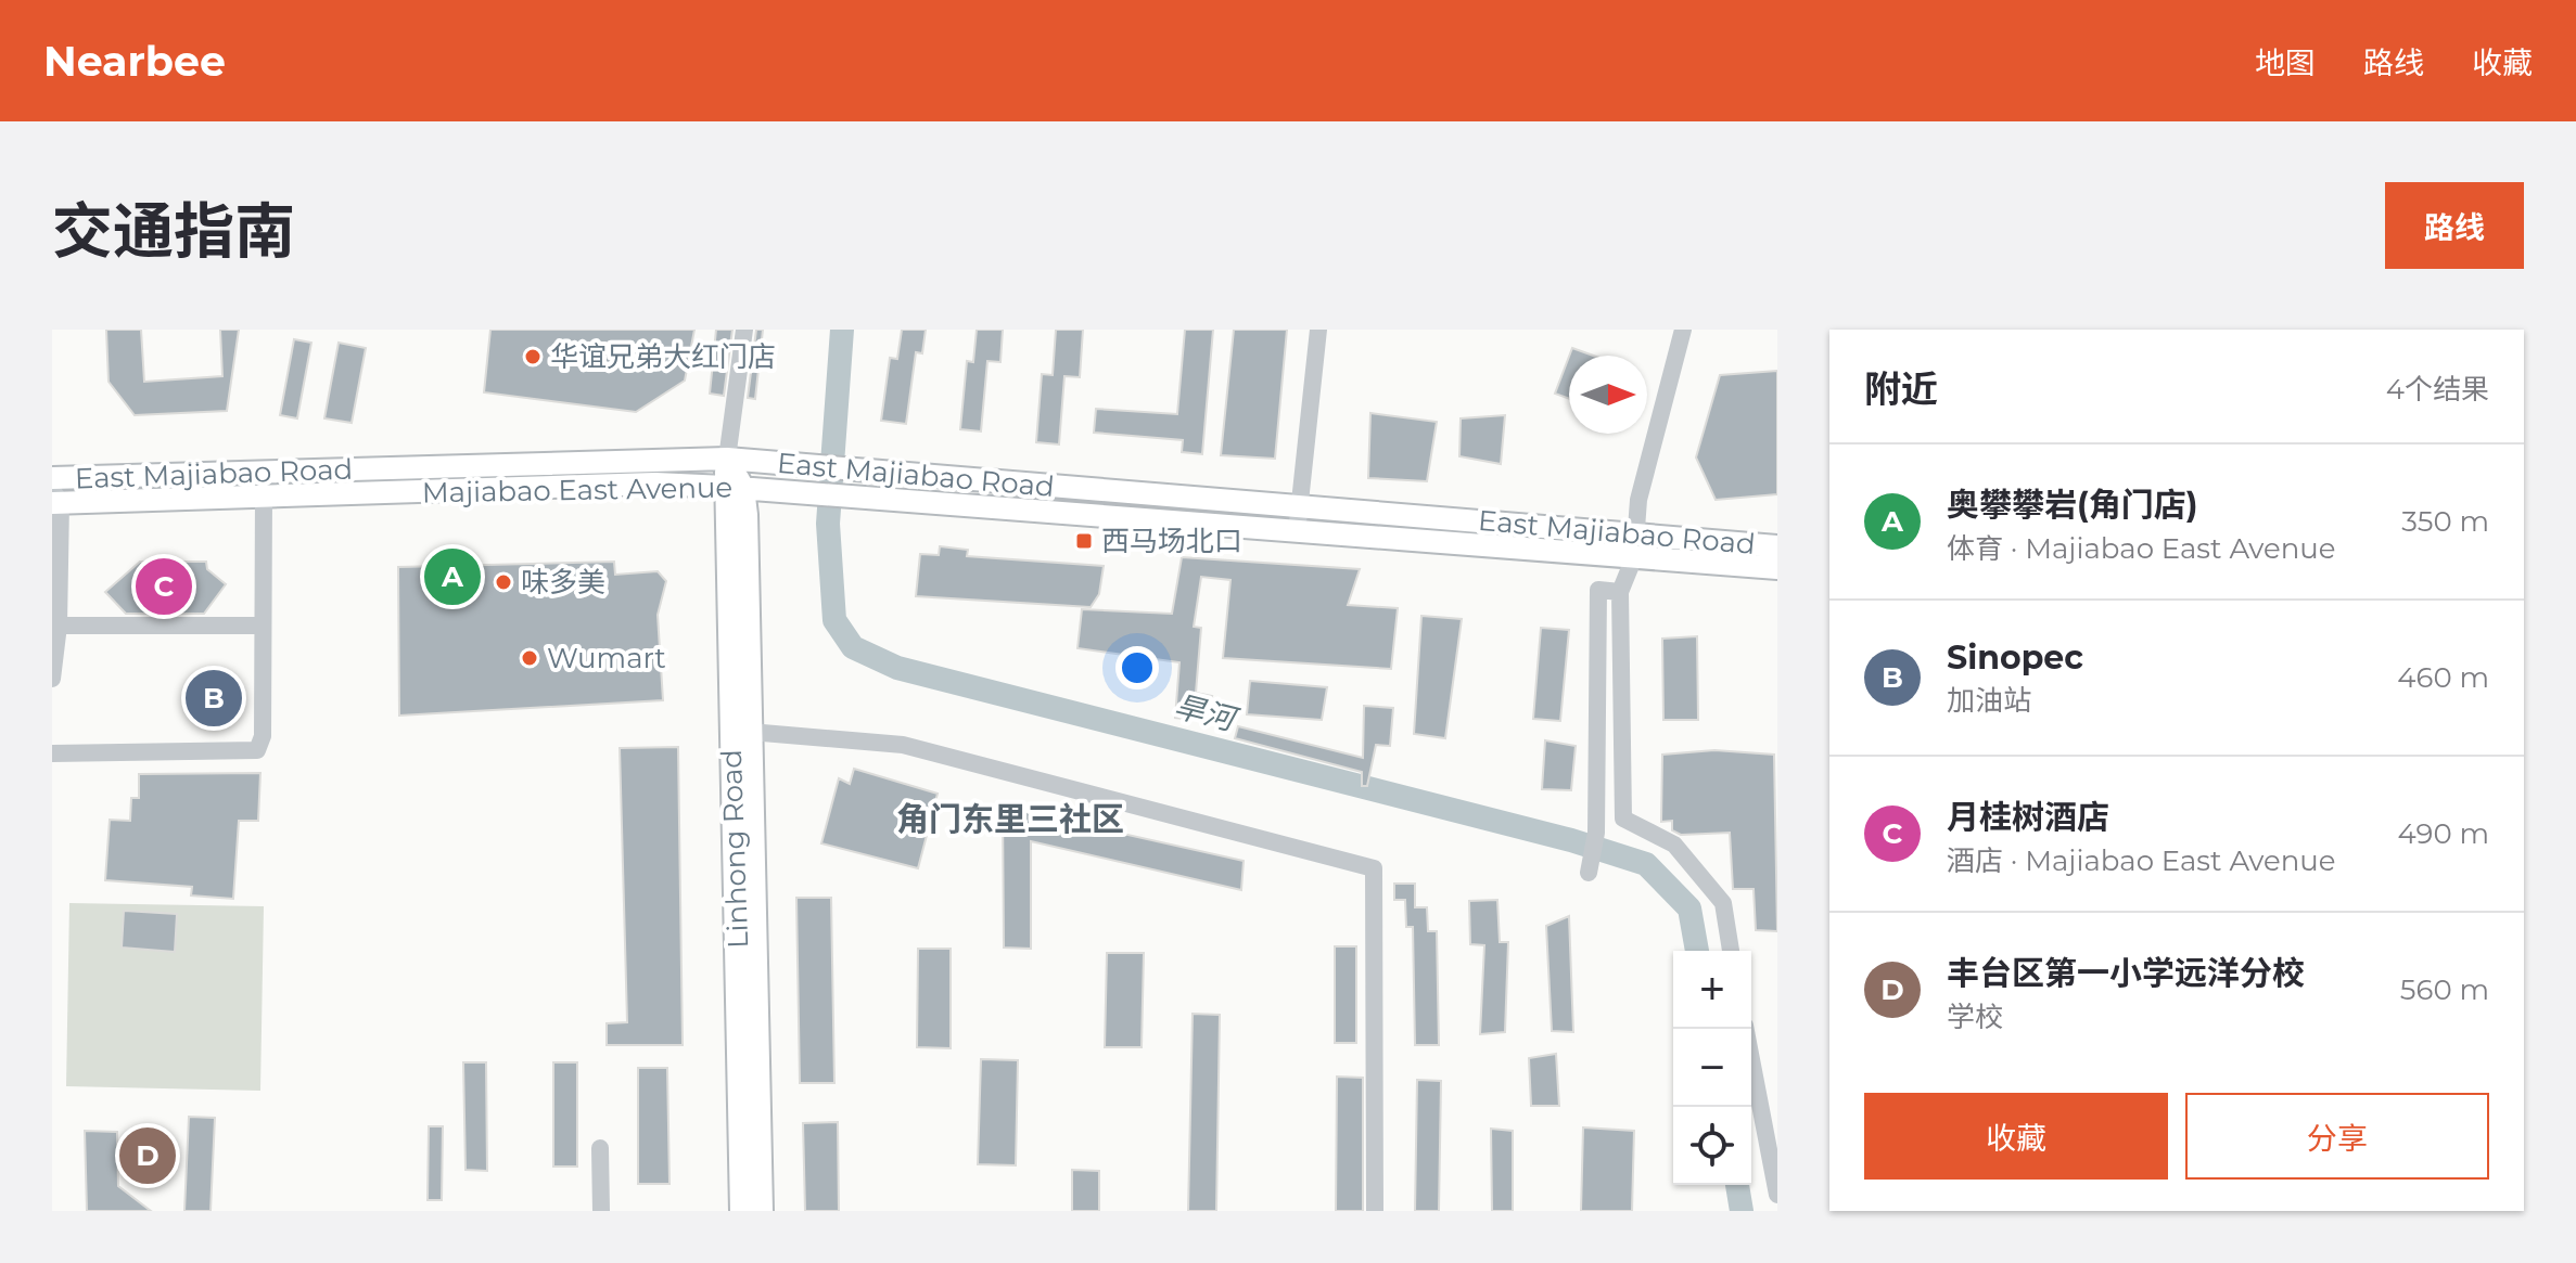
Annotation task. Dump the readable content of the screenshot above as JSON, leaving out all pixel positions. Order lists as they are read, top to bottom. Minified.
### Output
{"streets":{"main road":["East Majiabao Road","Majiabao East Avenue","Linhong Road"]},"crossings":[["Majiabao East Avenue","Linhong Road"]],"districts":["角门东里三社区"],"water":["旱河"],"places":{"other":["华谊兄弟大红门店","味多美","Wumart"],"transit":["西马场北口"]},"north":"right","page":{"header":"Nearbee","nav":["地图","路线","收藏"],"title":"交通指南","buttons":["路线",["收藏","分享"]],"heading":["附近","4个结果"],"list":[{"mark":"A","name":"奥攀攀岩(角门店)","note":"体育 · Majiabao East Avenue","value":"350 m"},{"mark":"B","name":"Sinopec","note":"加油站","value":"460 m"},{"mark":"C","name":"月桂树酒店","note":"酒店 · Majiabao East Avenue","value":"490 m"},{"mark":"D","name":"丰台区第一小学远洋分校","note":"学校","value":"560 m"}],"pins":["A","C","B","D"],"map_buttons":["+","−"]}}
